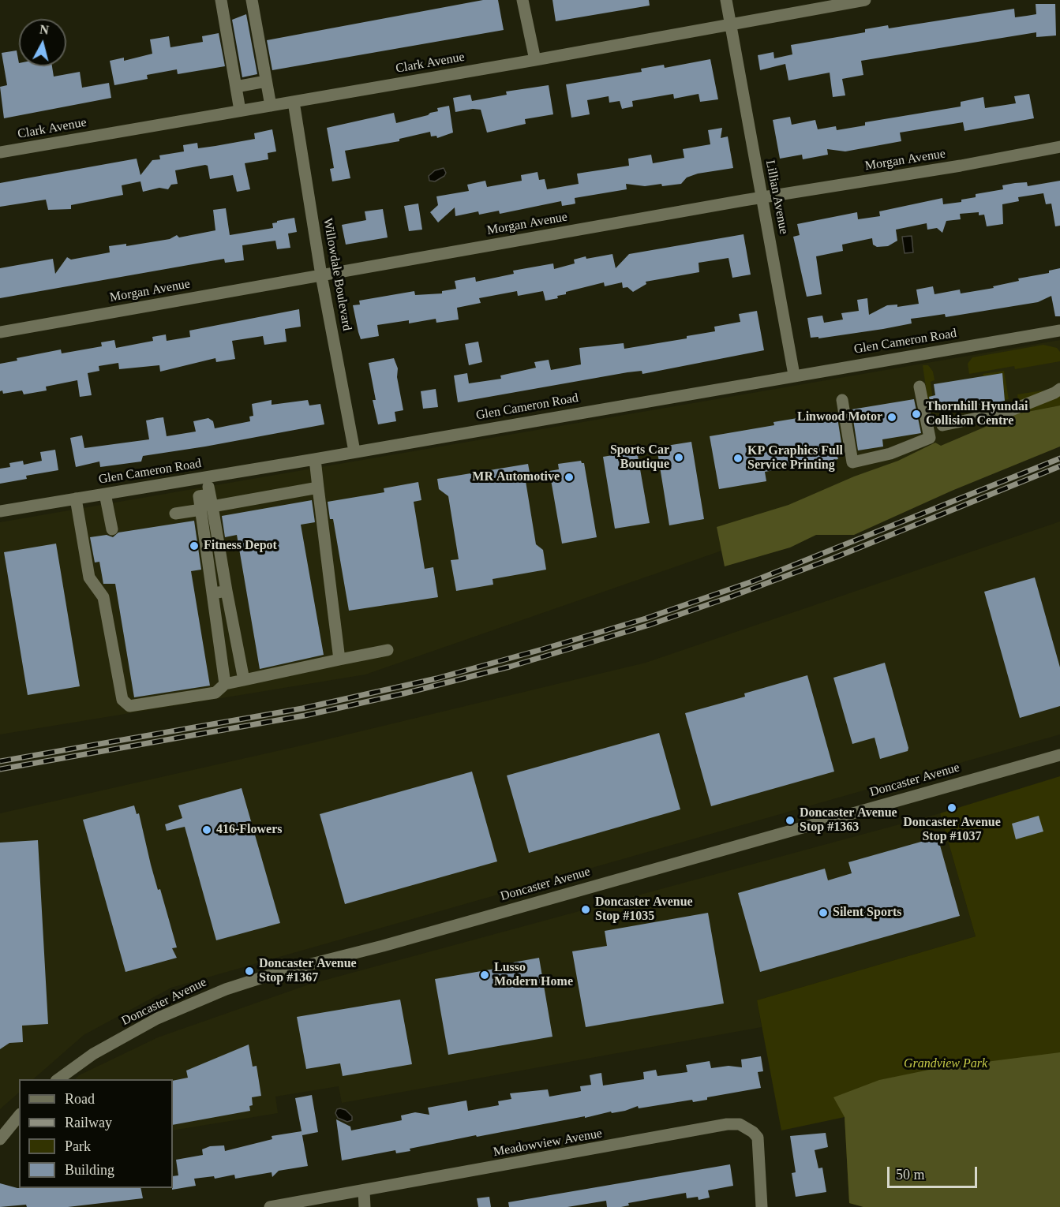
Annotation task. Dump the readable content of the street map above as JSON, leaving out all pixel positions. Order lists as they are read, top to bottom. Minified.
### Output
{"streets":{"street":["Clark Avenue","Morgan Avenue","Lillian Avenue","Willowdale Boulevard","Glen Cameron Road","Doncaster Avenue","Meadowview Avenue"]},"crossings":[["Clark Avenue","Lillian Avenue"],["Clark Avenue","Willowdale Boulevard"],["Morgan Avenue","Lillian Avenue"],["Morgan Avenue","Willowdale Boulevard"],["Lillian Avenue","Glen Cameron Road"],["Willowdale Boulevard","Glen Cameron Road"]],"parks":["Grandview Park"],"places":["Thornhill Hyundai Collision Centre","Linwood Motor","Sports Car Boutique","KP Graphics Full Service Printing","MR Automotive","Fitness Depot","Doncaster Avenue Stop #1037","Doncaster Avenue Stop #1363","416-Flowers","Doncaster Avenue Stop #1035","Silent Sports","Doncaster Avenue Stop #1367","Lusso Modern Home"],"legend":["Road","Railway","Park","Building"],"scale_bar":"50 m","north":"top"}
